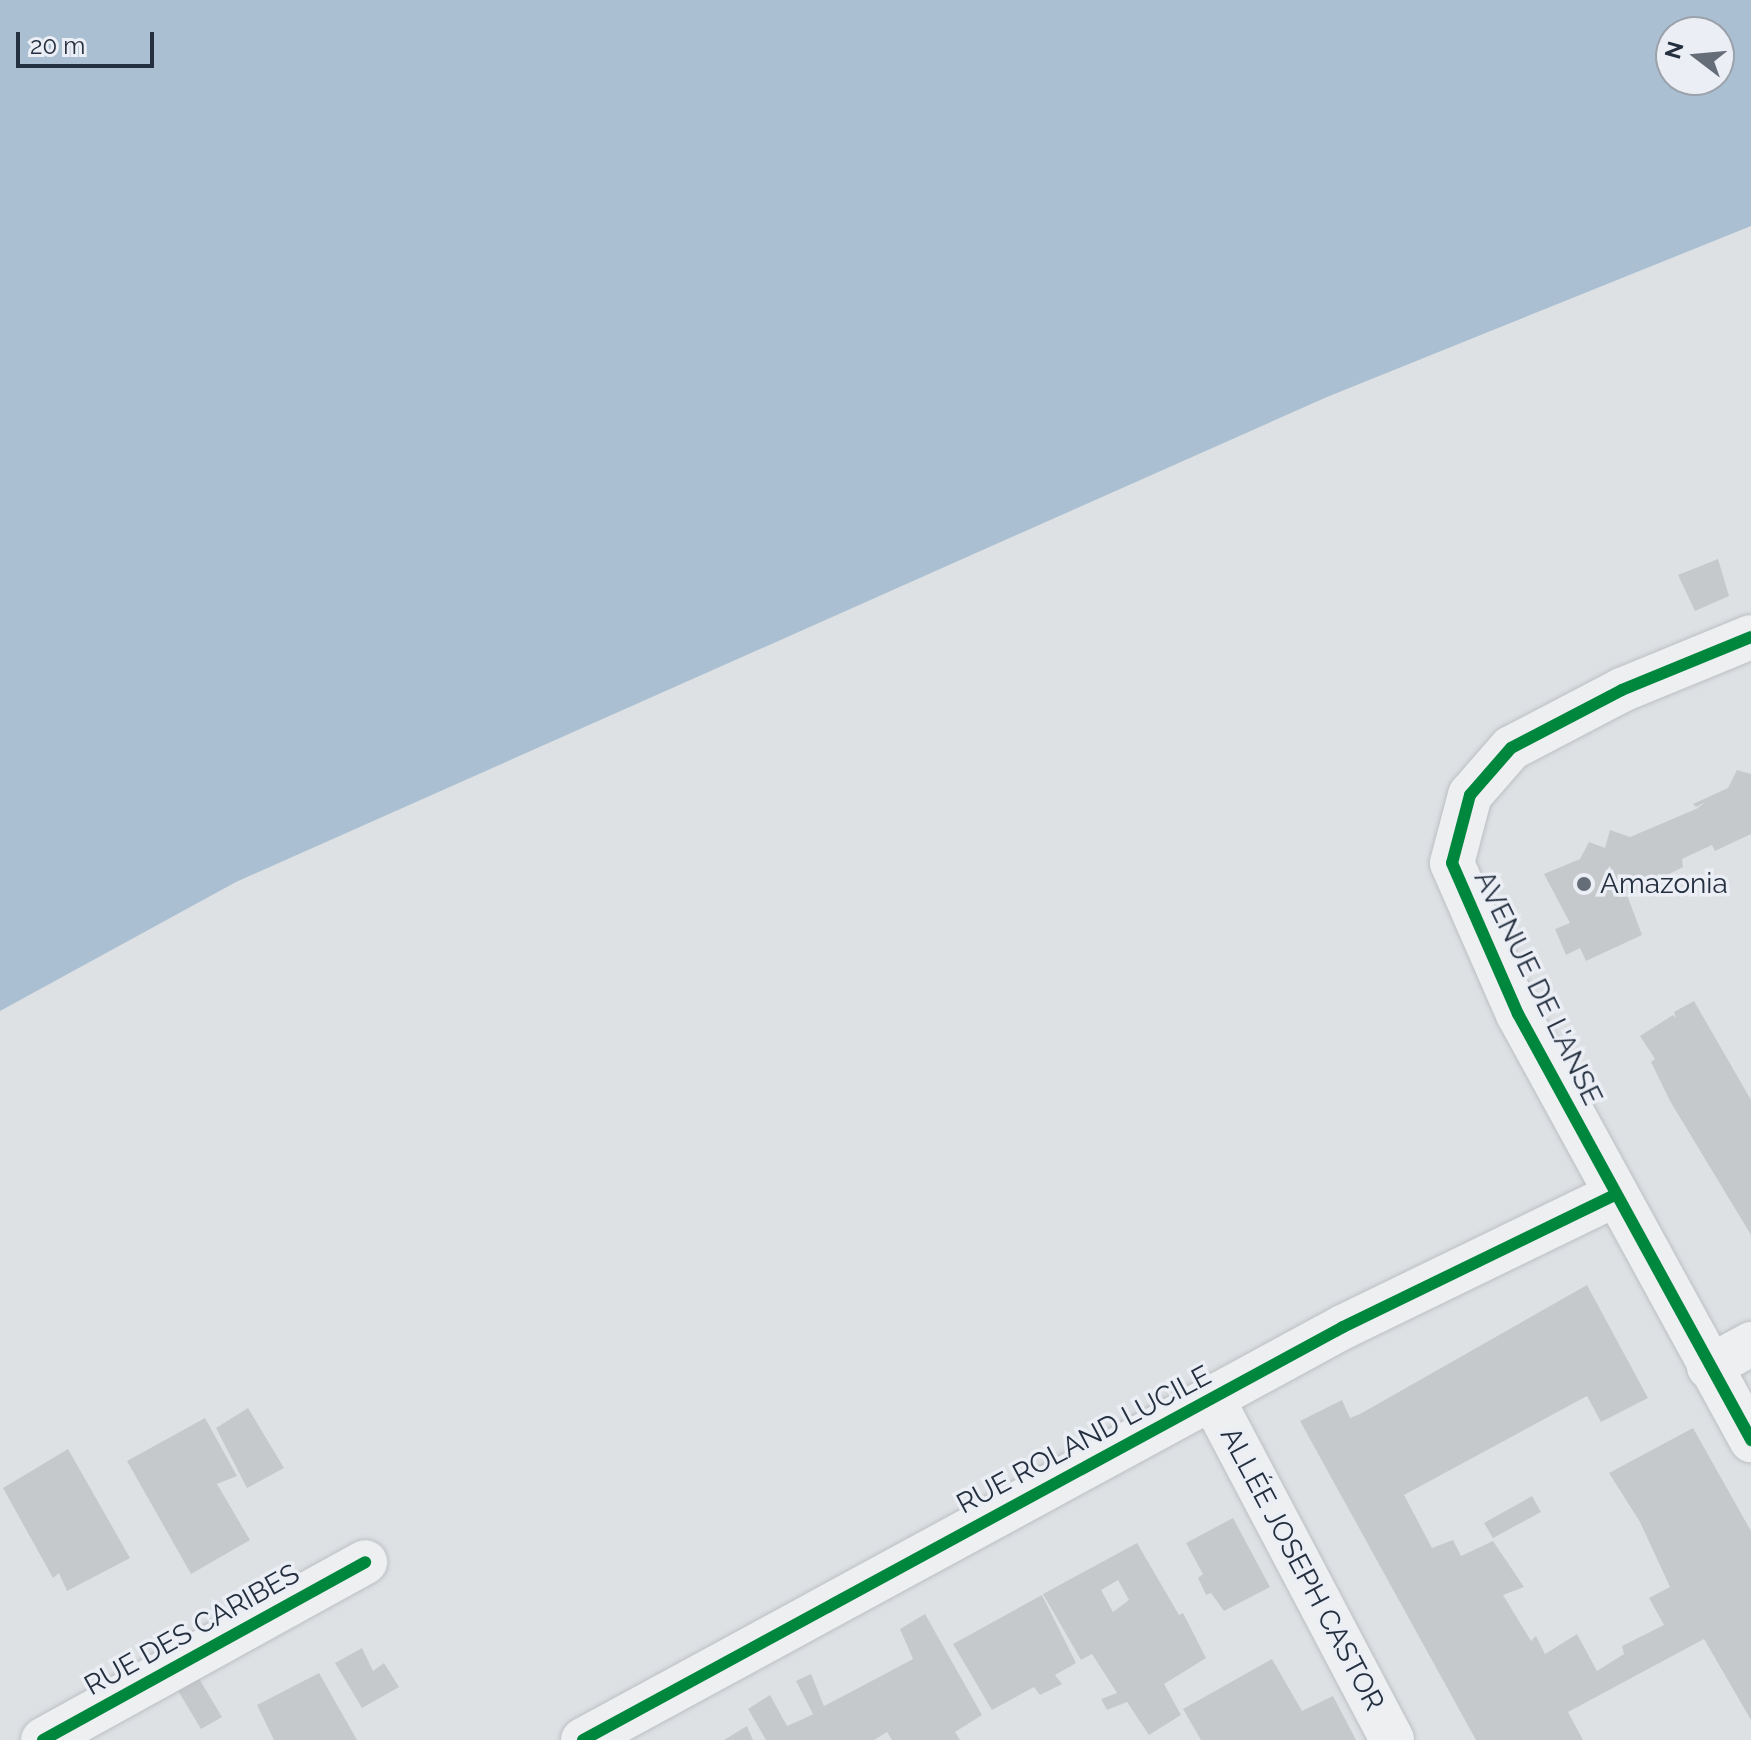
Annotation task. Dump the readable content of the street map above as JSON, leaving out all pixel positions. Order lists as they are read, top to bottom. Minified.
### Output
{"streets":{"street":["AVENUE DE L'ANSE","RUE ROLAND LUCILE","ALLÉE JOSEPH CASTOR","RUE DES CARIBES"]},"crossings":[["AVENUE DE L'ANSE","RUE ROLAND LUCILE"],["RUE ROLAND LUCILE","ALLÉE JOSEPH CASTOR"]],"places":["Amazonia"],"scale_bar":"20 m","north":"left"}
